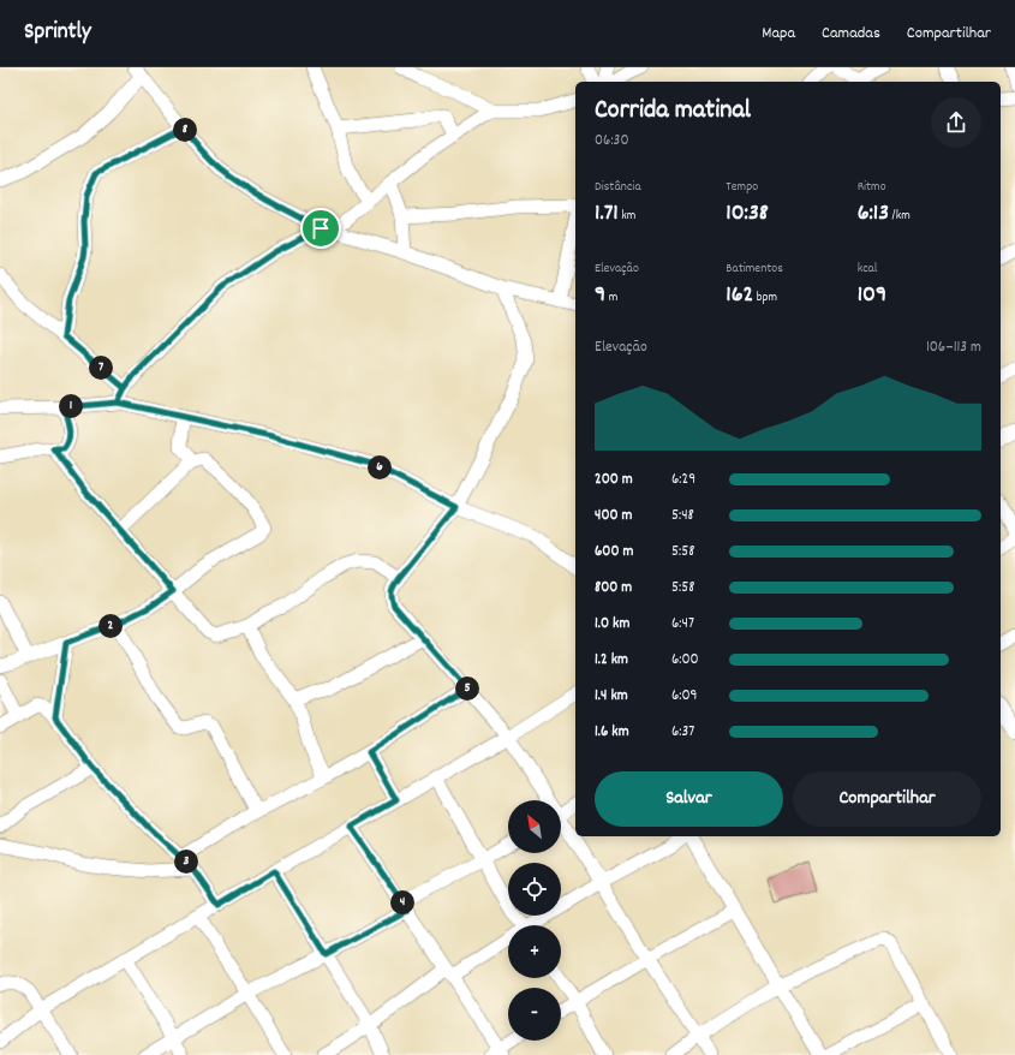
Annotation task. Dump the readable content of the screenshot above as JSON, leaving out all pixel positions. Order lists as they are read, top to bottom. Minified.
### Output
{"north":"top left","page":{"header":"Sprintly","nav":["Mapa","Camadas","Compartilhar"],"heading":["Corrida matinal","06:30"],"pins":["8","7","1","6","2","5","3","4"],"stats":[["Distância","1.71 km"],["Tempo","10:38"],["Ritmo","6:13 /km"],["Elevação","9 m"],["Batimentos","162 bpm"],["kcal","109"]],"chart":["Elevação","106–113 m"],"list":[{"name":"200 m","note":"6:29"},{"name":"400 m","note":"5:48"},{"name":"600 m","note":"5:58"},{"name":"800 m","note":"5:58"},{"name":"1.0 km","note":"6:47"},{"name":"1.2 km","note":"6:00"},{"name":"1.4 km","note":"6:09"},{"name":"1.6 km","note":"6:37"}],"buttons":["Salvar","Compartilhar"],"map_buttons":["+","−"]}}
